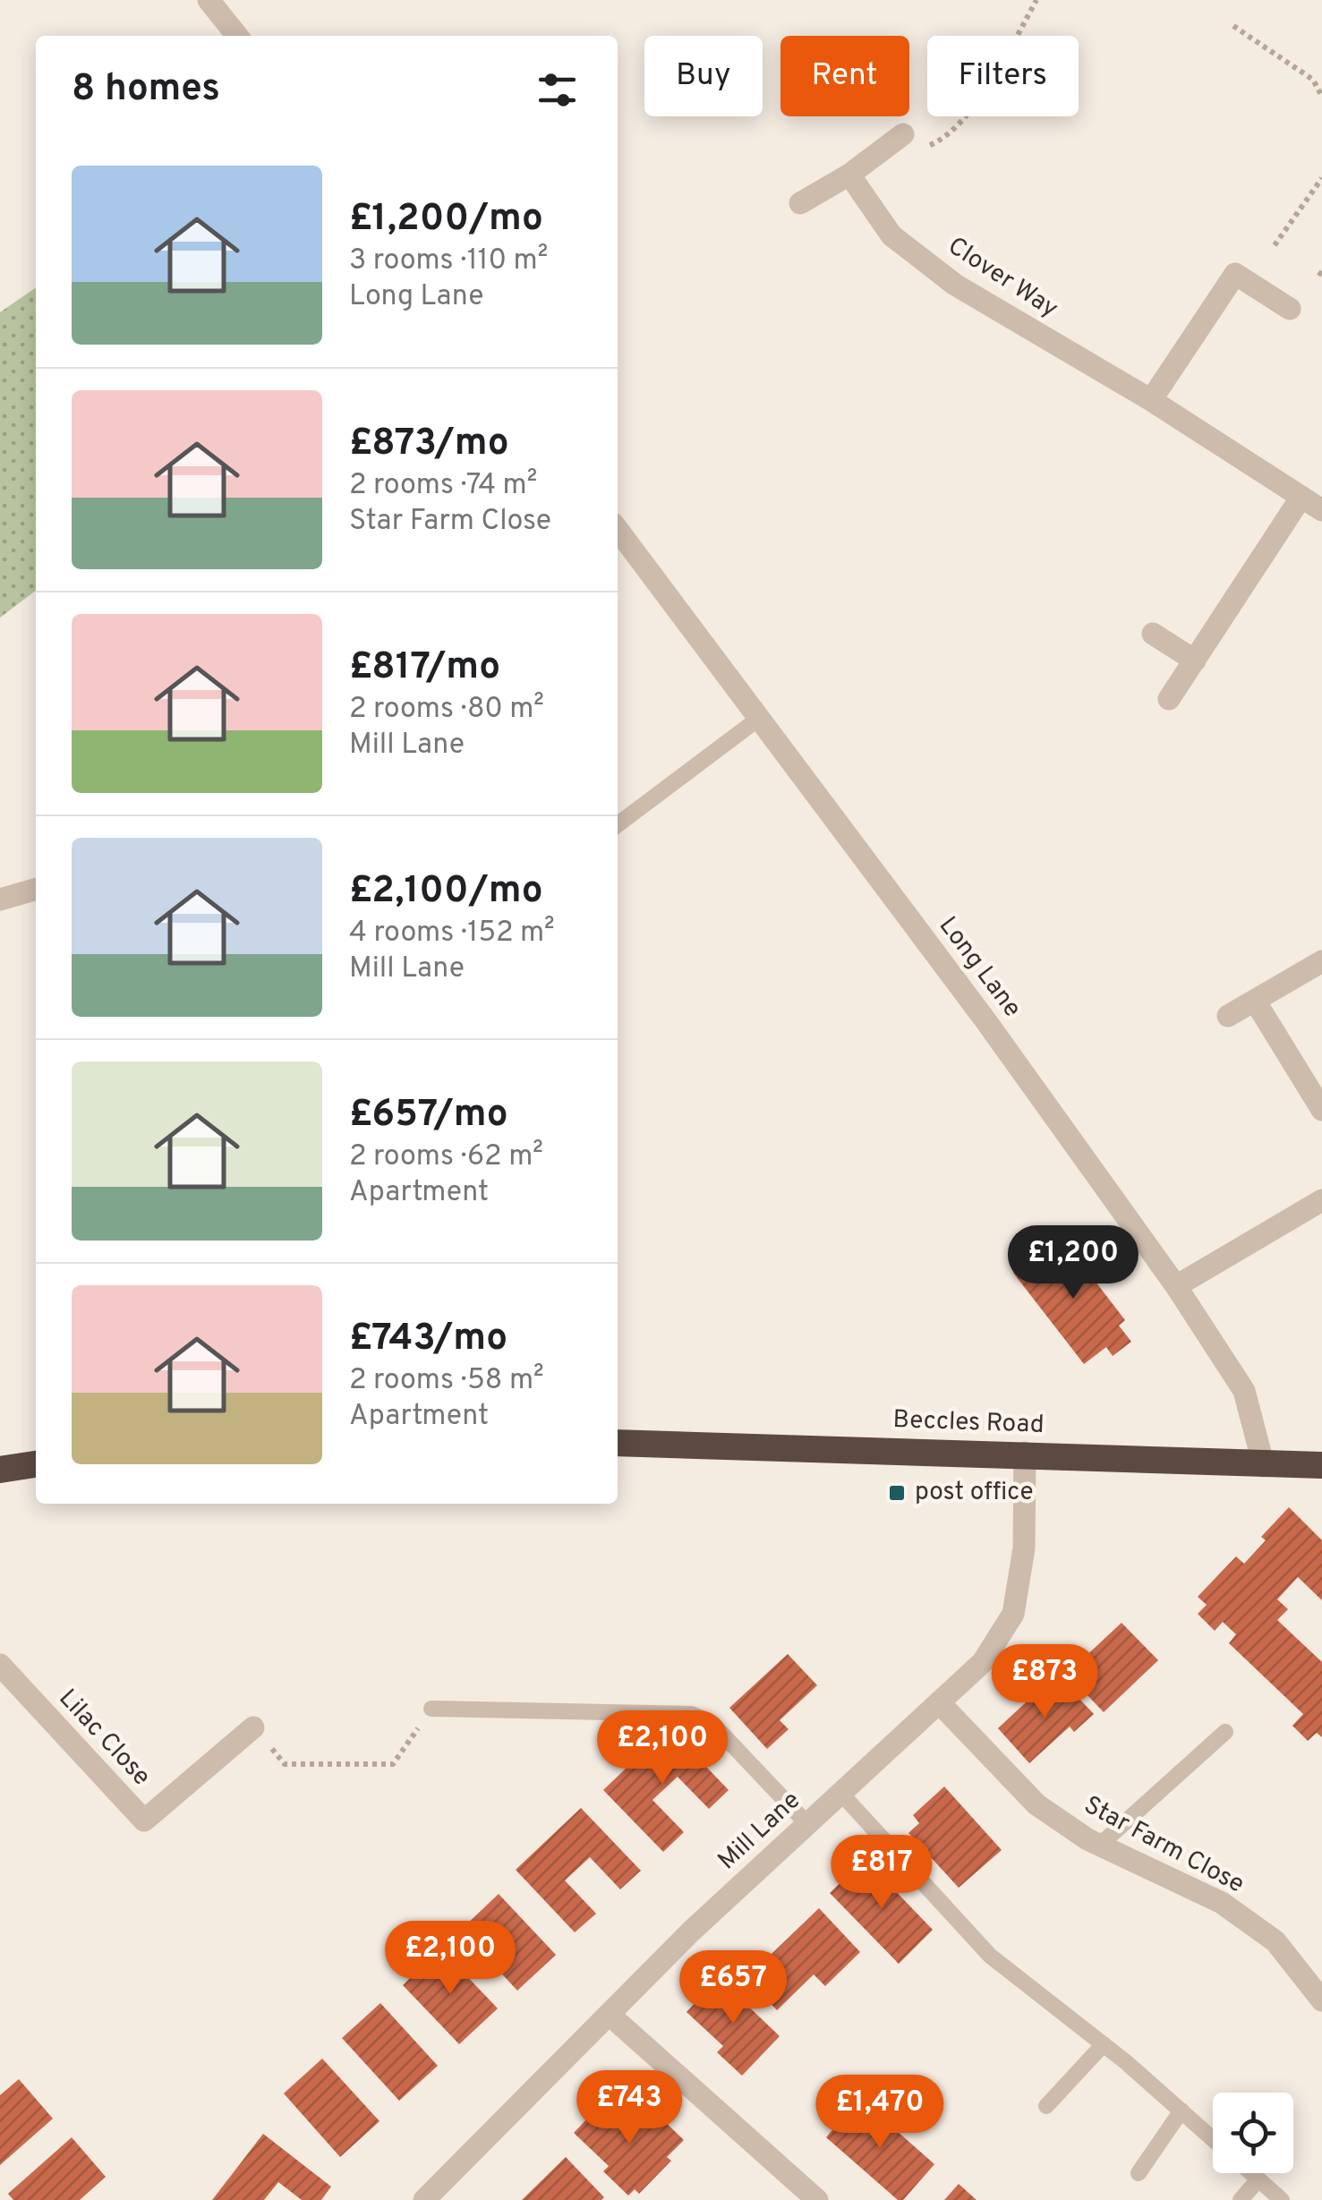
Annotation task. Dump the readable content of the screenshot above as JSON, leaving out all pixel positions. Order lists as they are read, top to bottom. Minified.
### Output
{"streets":{"highway":["Beccles Road"],"street":["Clover Way","Long Lane","Lilac Close","Mill Lane","Star Farm Close"]},"crossings":[["Long Lane","Beccles Road"],["Beccles Road","Mill Lane"],["Mill Lane","Star Farm Close"]],"places":{"transit":["post office"]},"page":{"chip":["Buy","Rent","Filters"],"heading":"8 homes","list":[{"name":"£1,200/mo","note":"3 rooms · 110 m² · Long Lane"},{"name":"£873/mo","note":"2 rooms · 74 m² · Star Farm Close"},{"name":"£817/mo","note":"2 rooms · 80 m² · Mill Lane"},{"name":"£2,100/mo","note":"4 rooms · 152 m² · Mill Lane"},{"name":"£657/mo","note":"2 rooms · 62 m² · Apartment"},{"name":"£743/mo","note":"2 rooms · 58 m² · Apartment"}],"price":["£1,200","£873","£2,100","£817","£2,100","£657","£743","£1,470"]}}
